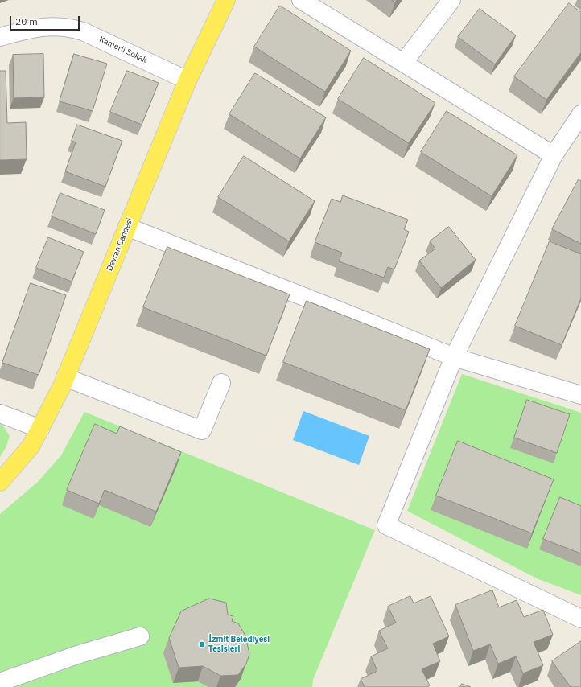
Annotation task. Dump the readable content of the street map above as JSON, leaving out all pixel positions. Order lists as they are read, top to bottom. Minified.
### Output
{"streets":{"main road":["Devran Caddesi"],"street":["Kamerli Sokak"]},"crossings":[["Kamerli Sokak","Devran Caddesi"]],"places":["İzmit Belediyesi Tesisleri"],"scale_bar":"20 m"}
